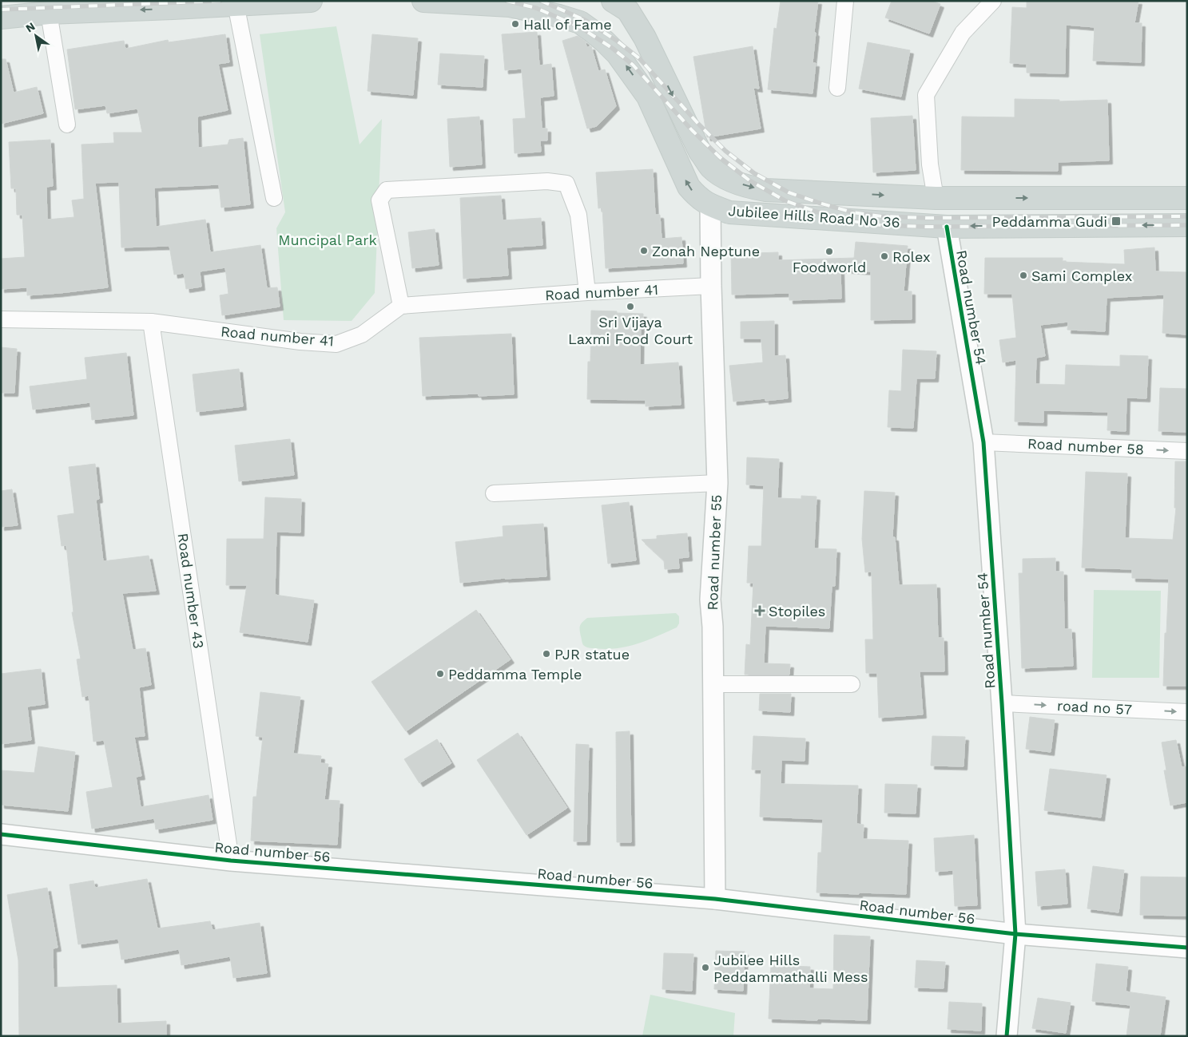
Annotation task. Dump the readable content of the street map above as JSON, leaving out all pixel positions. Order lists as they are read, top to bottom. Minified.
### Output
{"streets":{"main road":["Jubilee Hills Road No 36"],"street":["Road number 41","Road number 54","Road number 58","Road number 55","Road number 43","road no 57","Road number 56"]},"crossings":[["Jubilee Hills Road No 36","Road number 54"],["Jubilee Hills Road No 36","Road number 55"],["Road number 41","Road number 55"],["Road number 41","Road number 43"],["Road number 54","Road number 58"],["Road number 54","road no 57"],["Road number 54","Road number 56"],["Road number 55","Road number 56"],["Road number 43","Road number 56"]],"one_way":["Road number 58","road no 57"],"parks":["Muncipal Park"],"places":{"other":["Hall of Fame","Zonah Neptune","Foodworld","Rolex","Sami Complex","Sri Vijaya Laxmi Food Court","PJR statue","Peddamma Temple","Jubilee Hills Peddammathalli Mess"],"transit":["Peddamma Gudi"],"health":["Stopiles"]},"north":"top left"}
